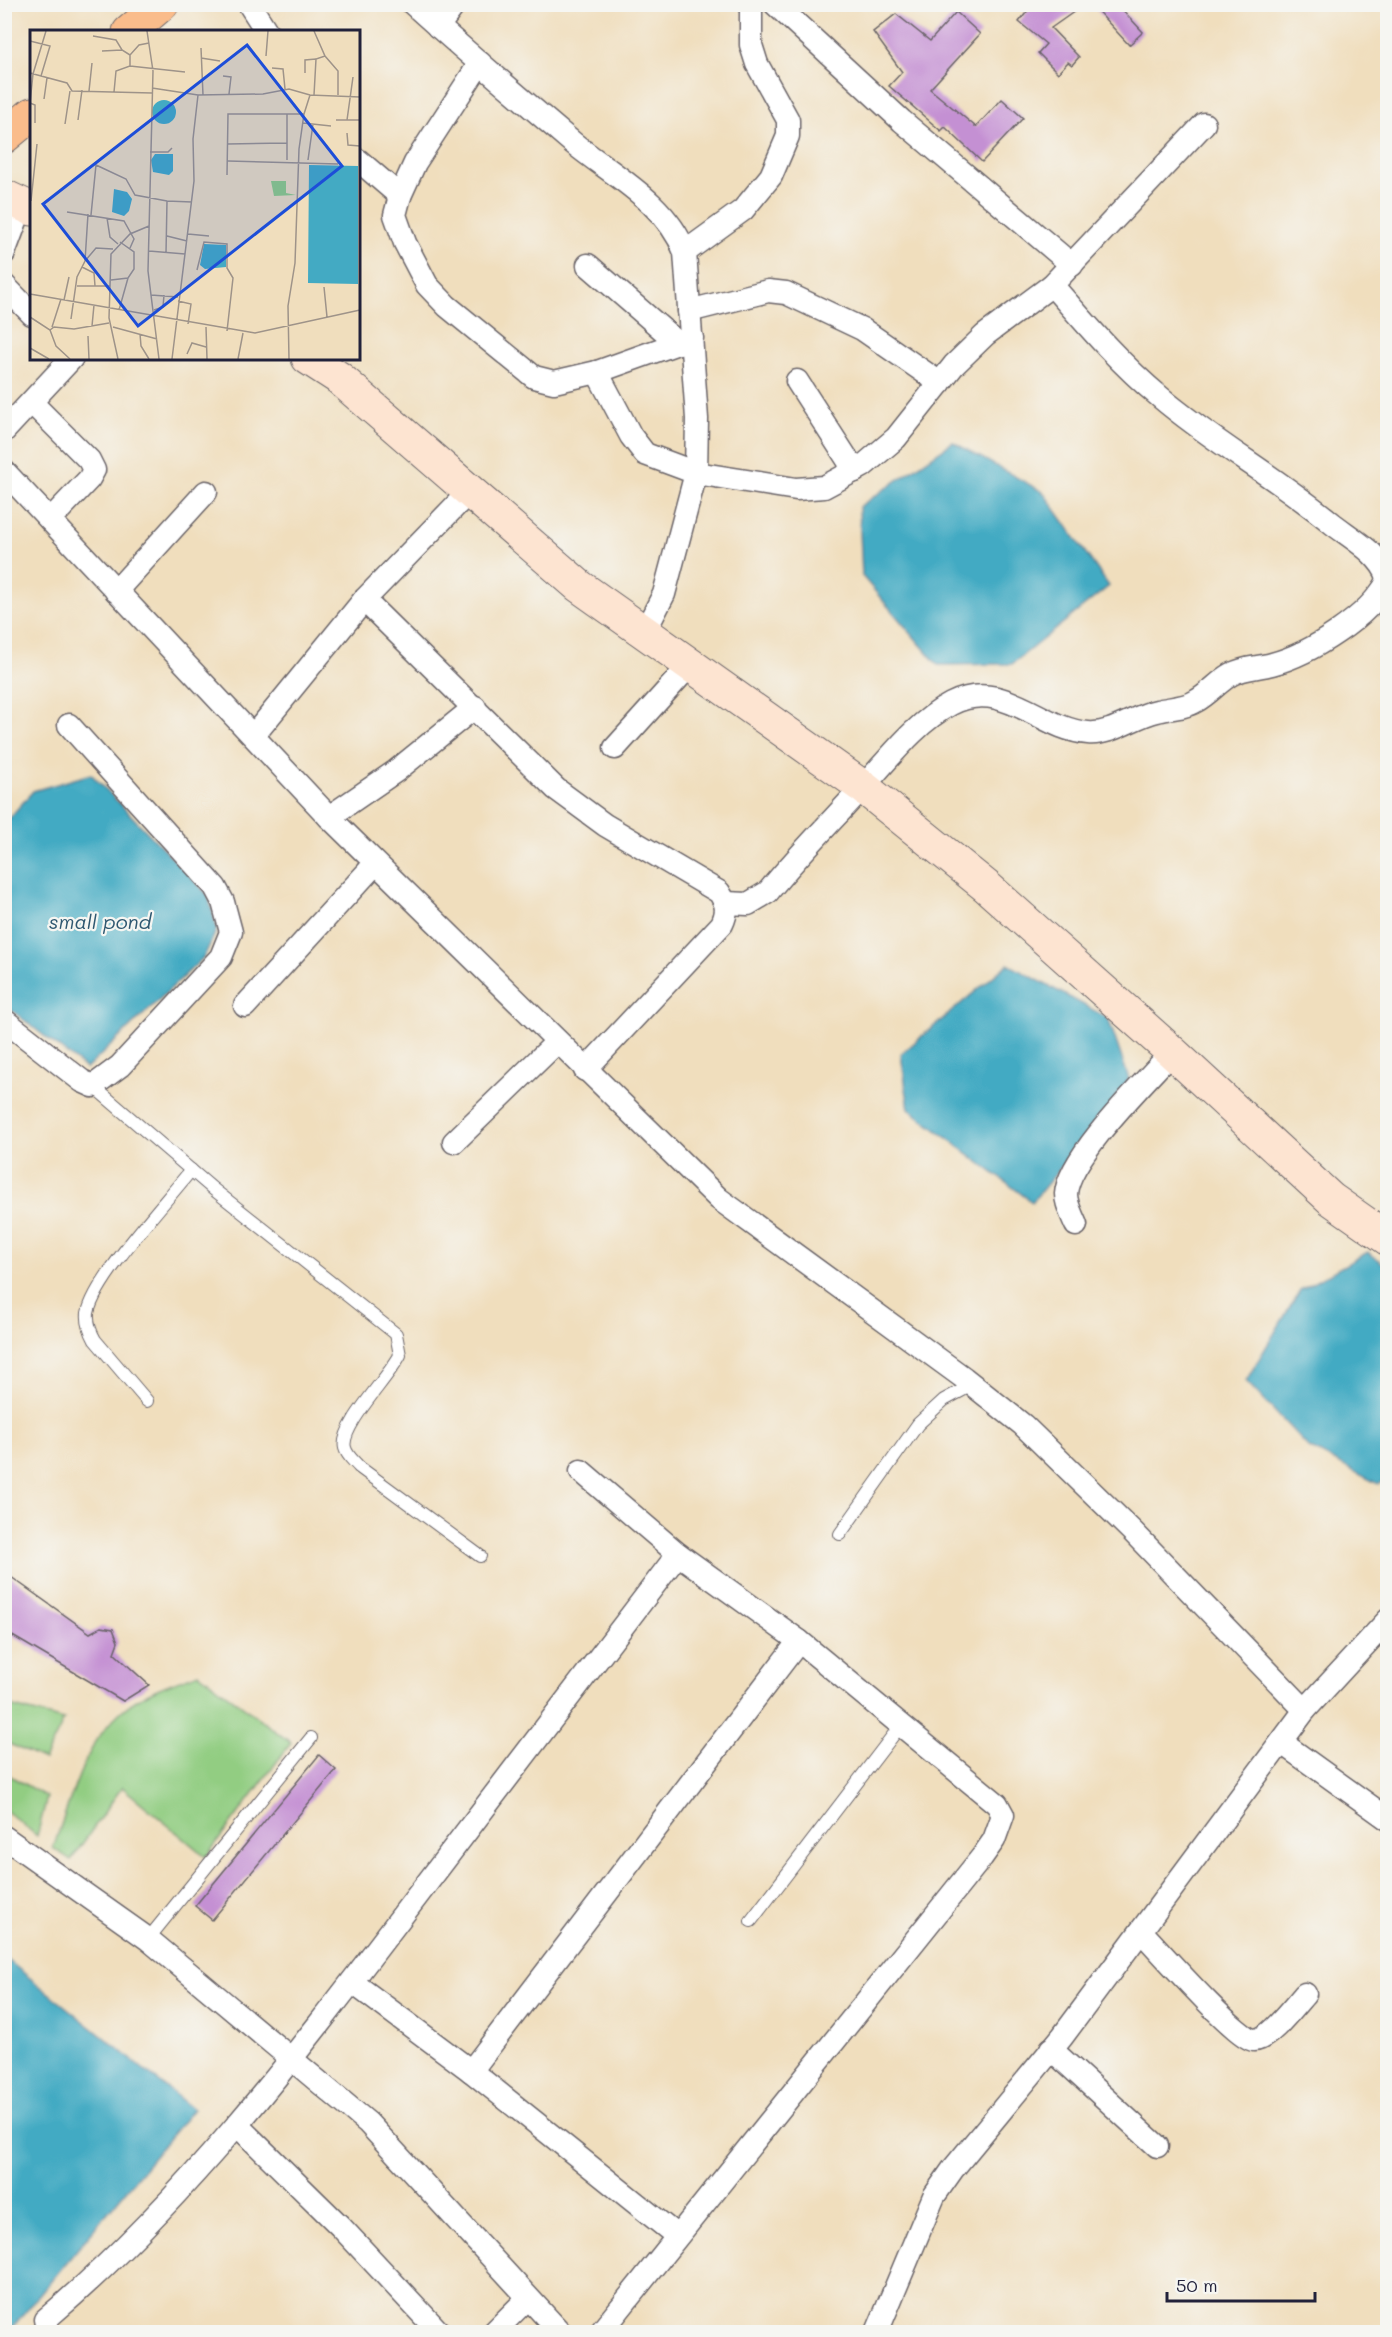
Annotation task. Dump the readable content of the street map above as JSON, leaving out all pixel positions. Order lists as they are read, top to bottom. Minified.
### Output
{"water":["small pond"],"scale_bar":"50 m"}
